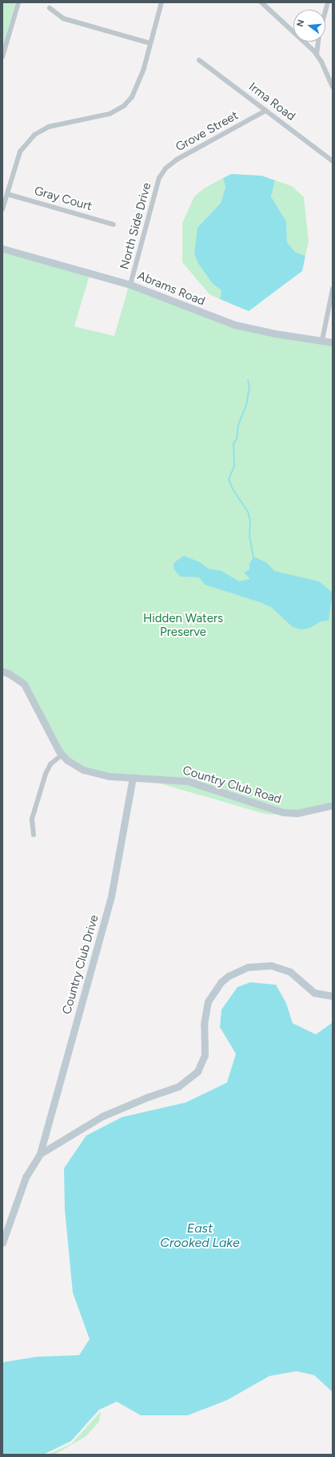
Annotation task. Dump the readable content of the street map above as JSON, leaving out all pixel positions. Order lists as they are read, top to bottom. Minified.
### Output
{"streets":{"street":["Irma Road","Grove Street","Gray Court","North Side Drive","Abrams Road","Country Club Road","Country Club Drive"]},"crossings":[["Irma Road","Grove Street"],["Grove Street","North Side Drive"],["North Side Drive","Abrams Road"],["Country Club Road","Country Club Drive"]],"water":["East Crooked Lake"],"parks":["Hidden Waters Preserve"],"north":"left"}
